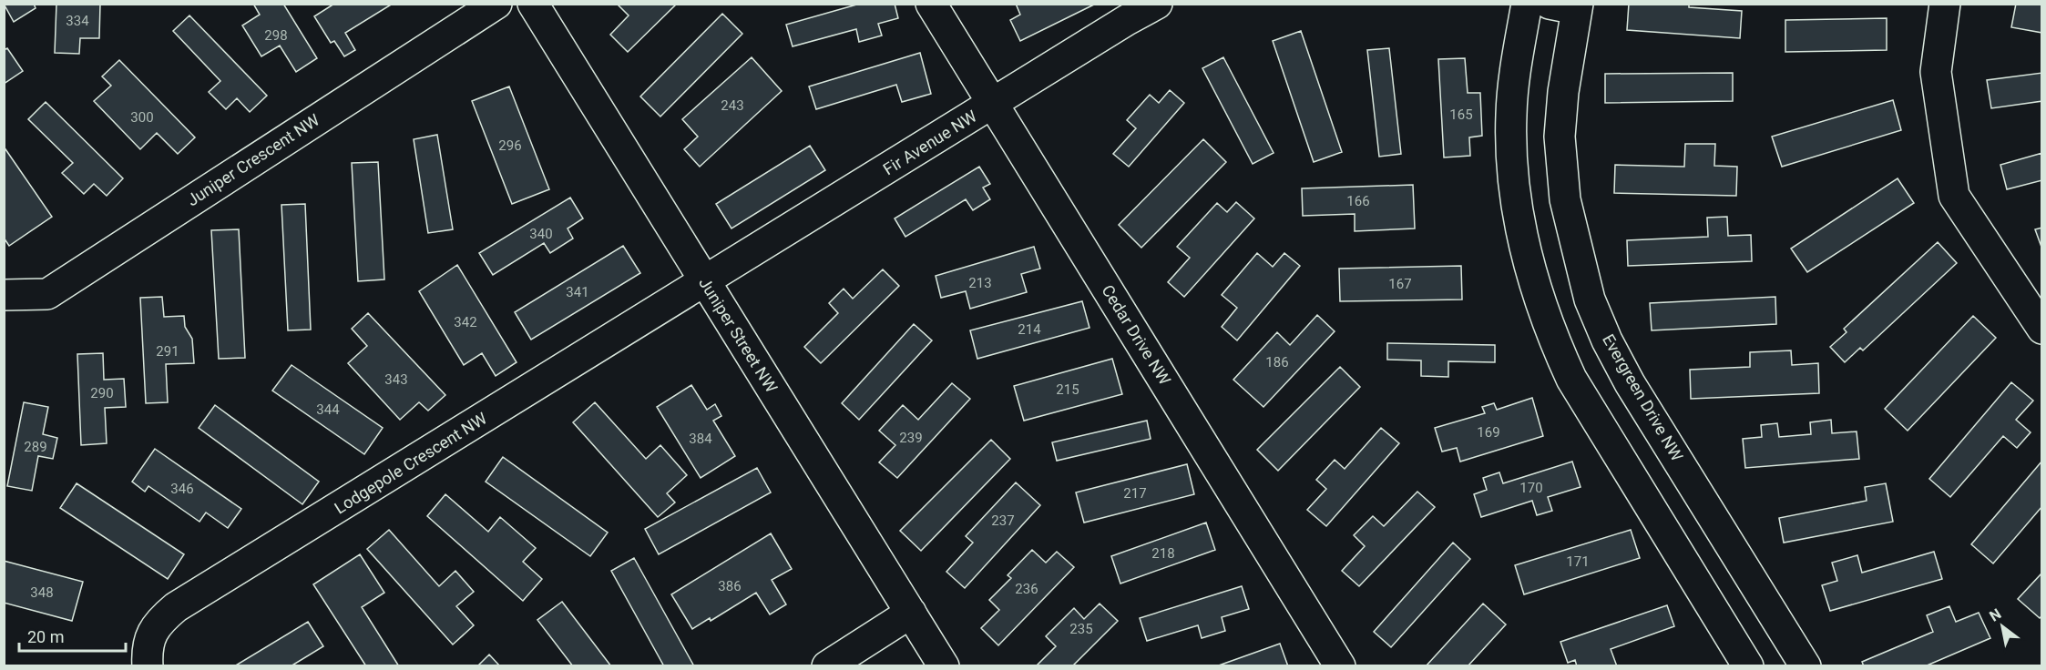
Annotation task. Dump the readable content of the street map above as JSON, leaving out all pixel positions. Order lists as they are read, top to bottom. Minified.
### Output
{"streets":{"street":["Fir Avenue NW","Juniper Crescent NW","Juniper Street NW","Cedar Drive NW","Evergreen Drive NW","Lodgepole Crescent NW"]},"crossings":[["Fir Avenue NW","Juniper Street NW"],["Fir Avenue NW","Cedar Drive NW"],["Fir Avenue NW","Lodgepole Crescent NW"],["Juniper Street NW","Lodgepole Crescent NW"]],"house_numbers":["334","298","243","165","300","296","166","340","213","167","341","342","214","291","186","343","215","290","344","169","239","384","289","170","346","217","237","218","171","386","236","348","235"],"scale_bar":"20 m","north":"top left"}
